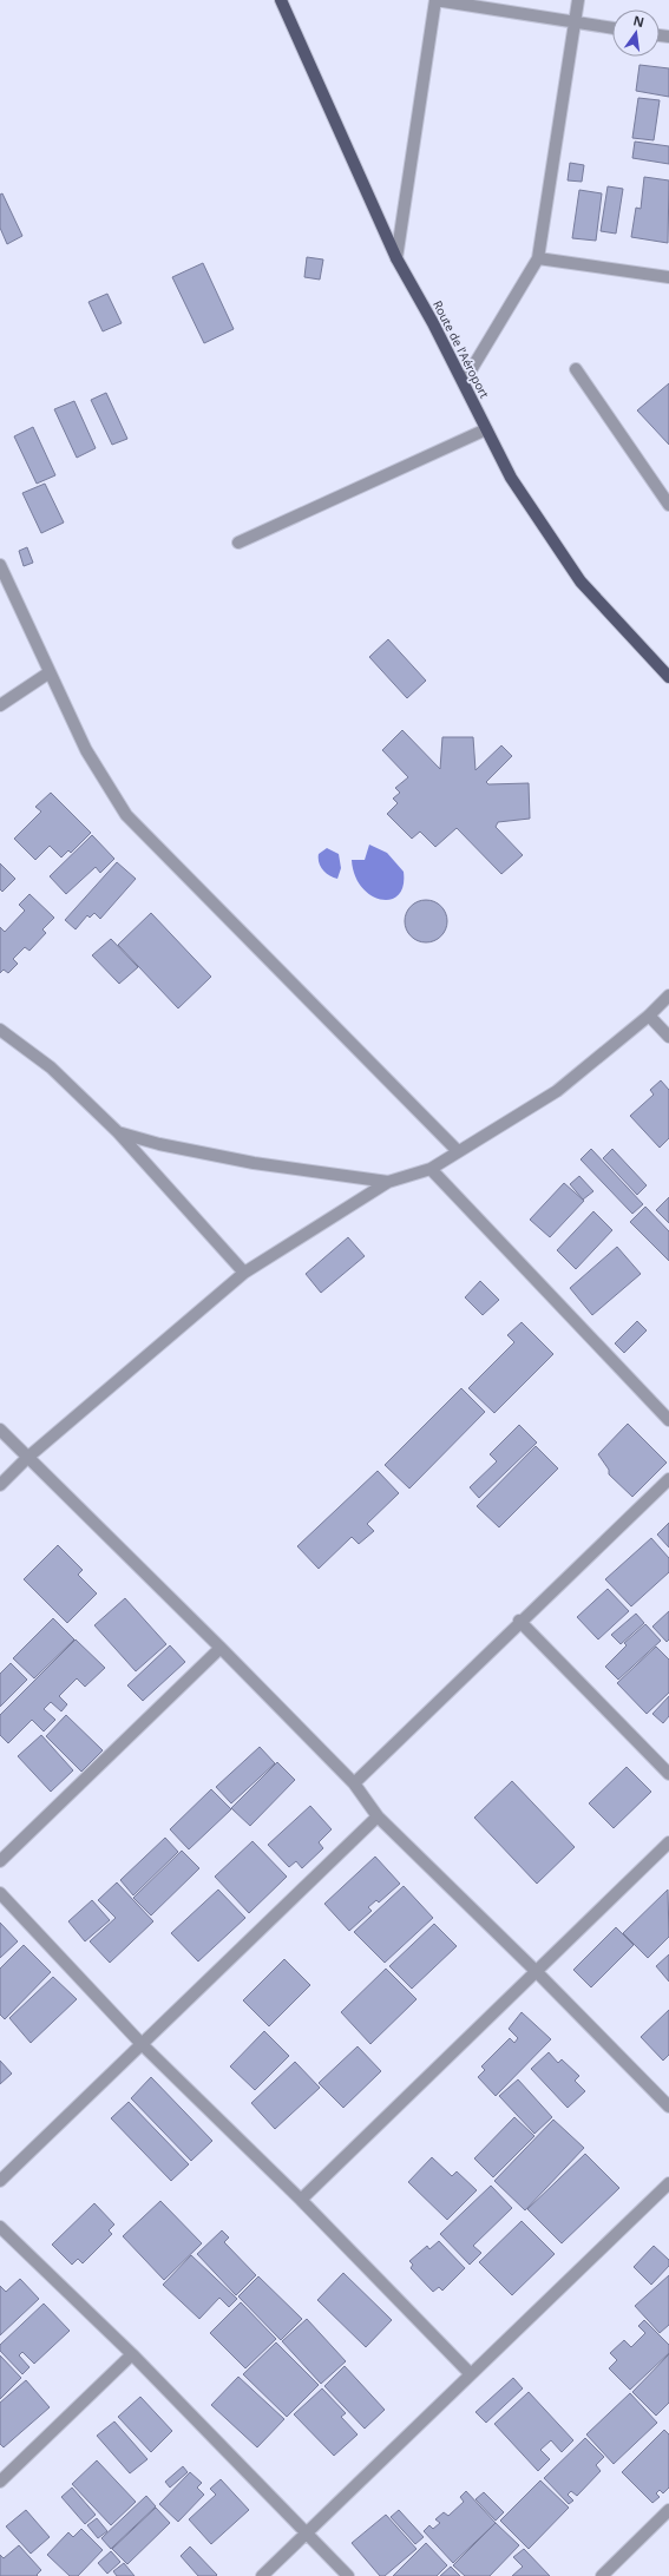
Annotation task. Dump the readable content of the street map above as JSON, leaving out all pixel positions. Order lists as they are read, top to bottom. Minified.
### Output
{"streets":{"main road":["Route de l'Aéroport"]},"north":"top"}
